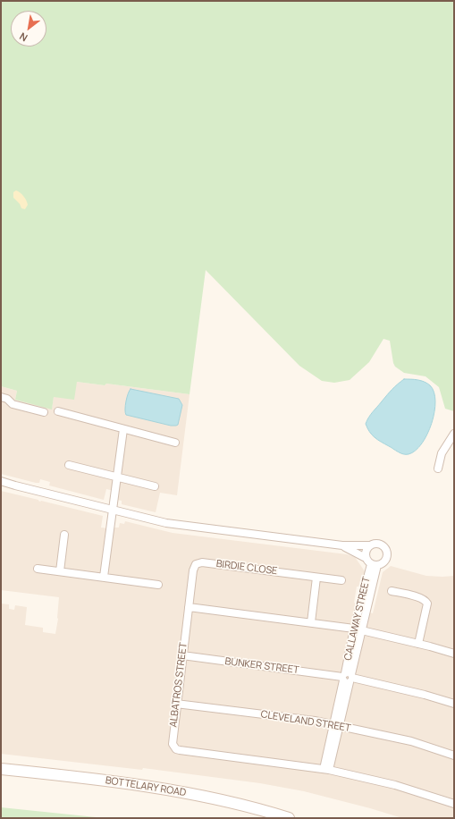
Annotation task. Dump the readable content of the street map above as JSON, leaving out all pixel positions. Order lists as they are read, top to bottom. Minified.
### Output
{"streets":{"main road":["BOTTELARY ROAD"],"street":["BIRDIE CLOSE","CALLAWAY STREET","BUNKER STREET","ALBATROS STREET","CLEVELAND STREET"]},"crossings":[["BIRDIE CLOSE","ALBATROS STREET"],["CALLAWAY STREET","BUNKER STREET"],["CALLAWAY STREET","ALBATROS STREET"],["CALLAWAY STREET","CLEVELAND STREET"],["BUNKER STREET","ALBATROS STREET"],["ALBATROS STREET","CLEVELAND STREET"]],"north":"bottom left"}
